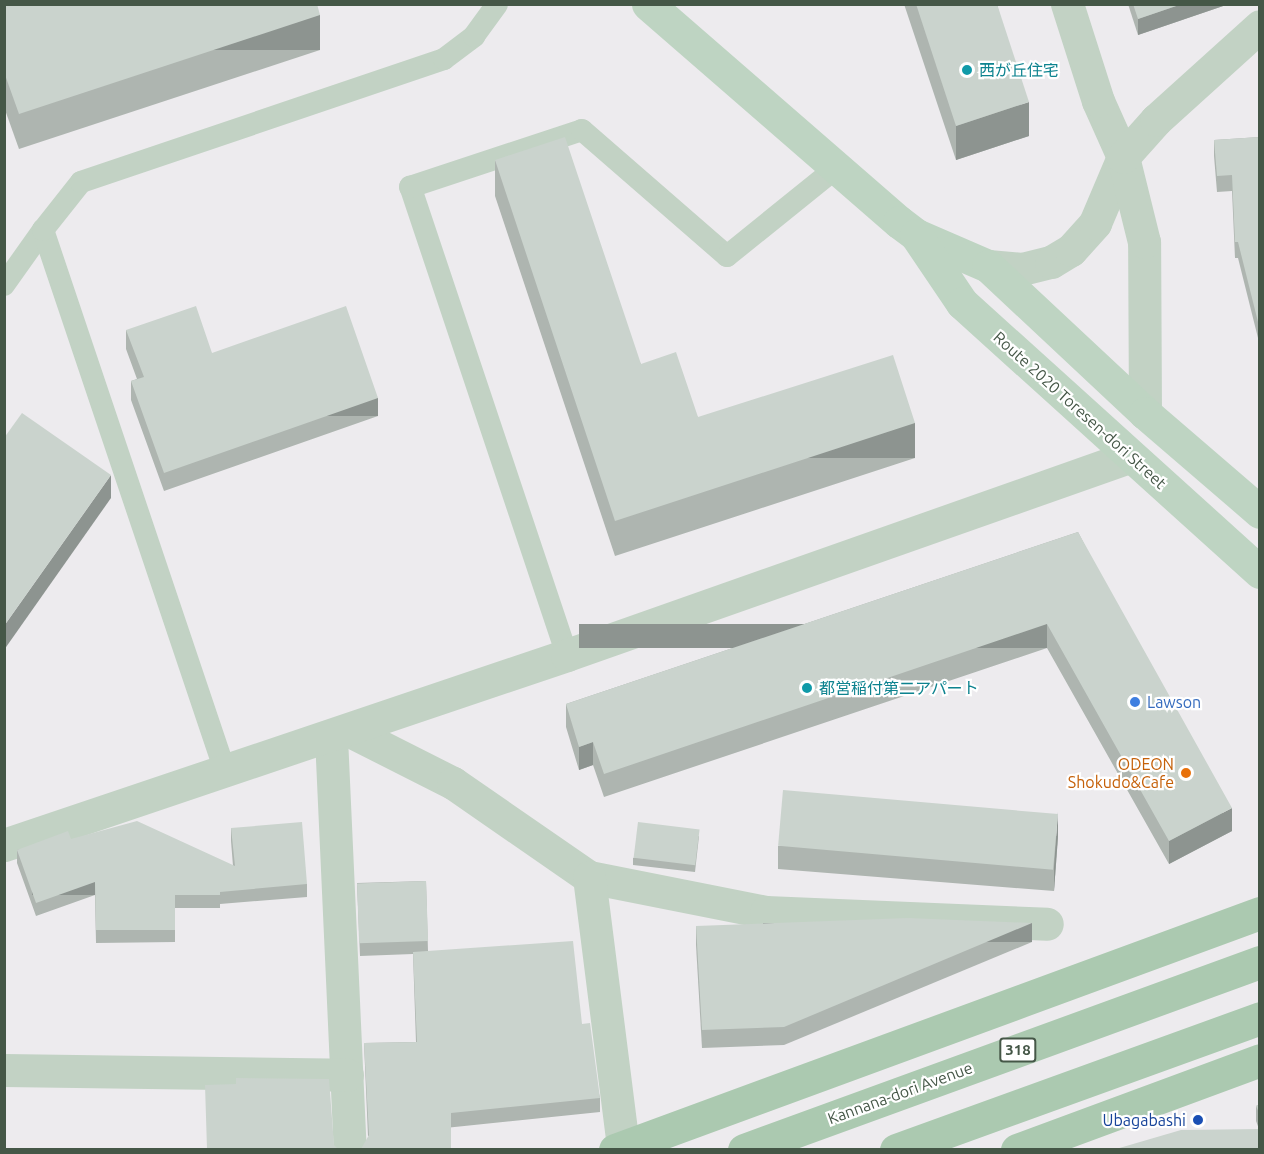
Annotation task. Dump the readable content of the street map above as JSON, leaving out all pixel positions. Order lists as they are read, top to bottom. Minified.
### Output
{"streets":{"main road":["Route 2020 Toresen-dori Street","318","Kannana-dori Avenue"]},"places":["西が丘住宅","都営稲付第二アパート","Lawson","ODEON Shokudo&Cafe","Ubagabashi"]}
